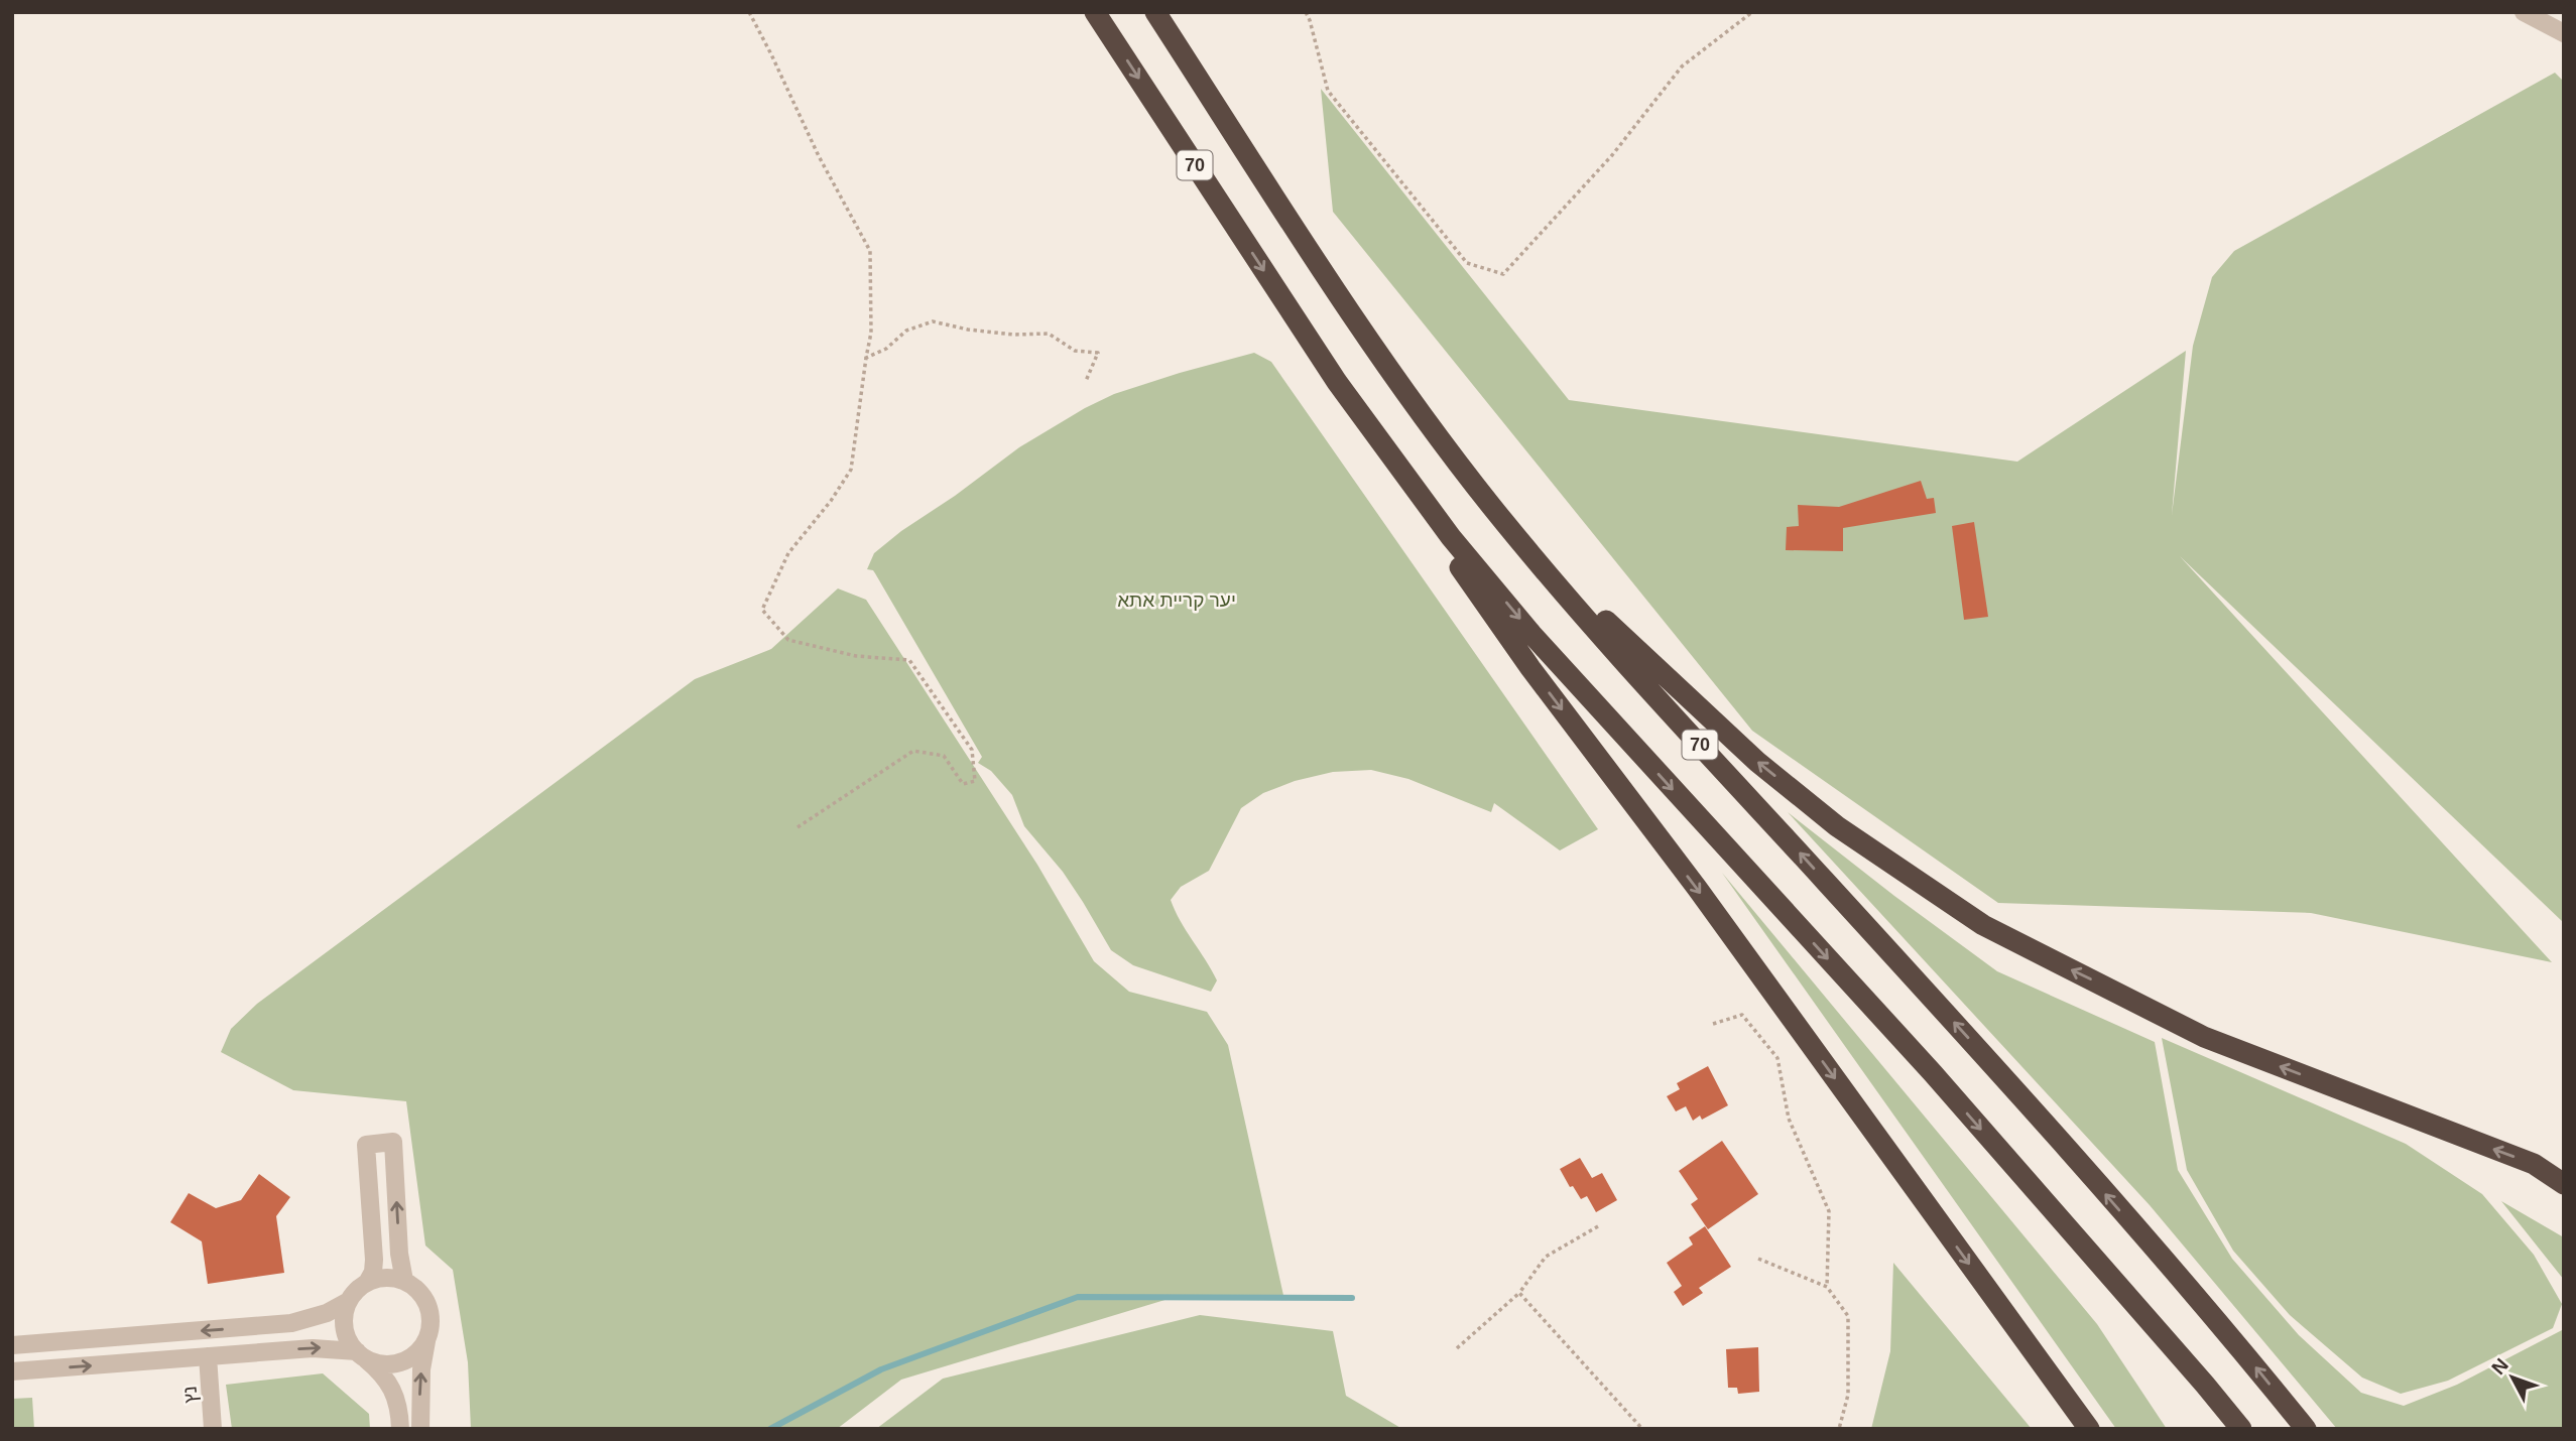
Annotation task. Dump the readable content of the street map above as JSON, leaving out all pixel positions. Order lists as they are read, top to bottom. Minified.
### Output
{"streets":{"highway":["70"],"street":["נץ"]},"parks":["יער קריית אתא"],"north":"top left"}
